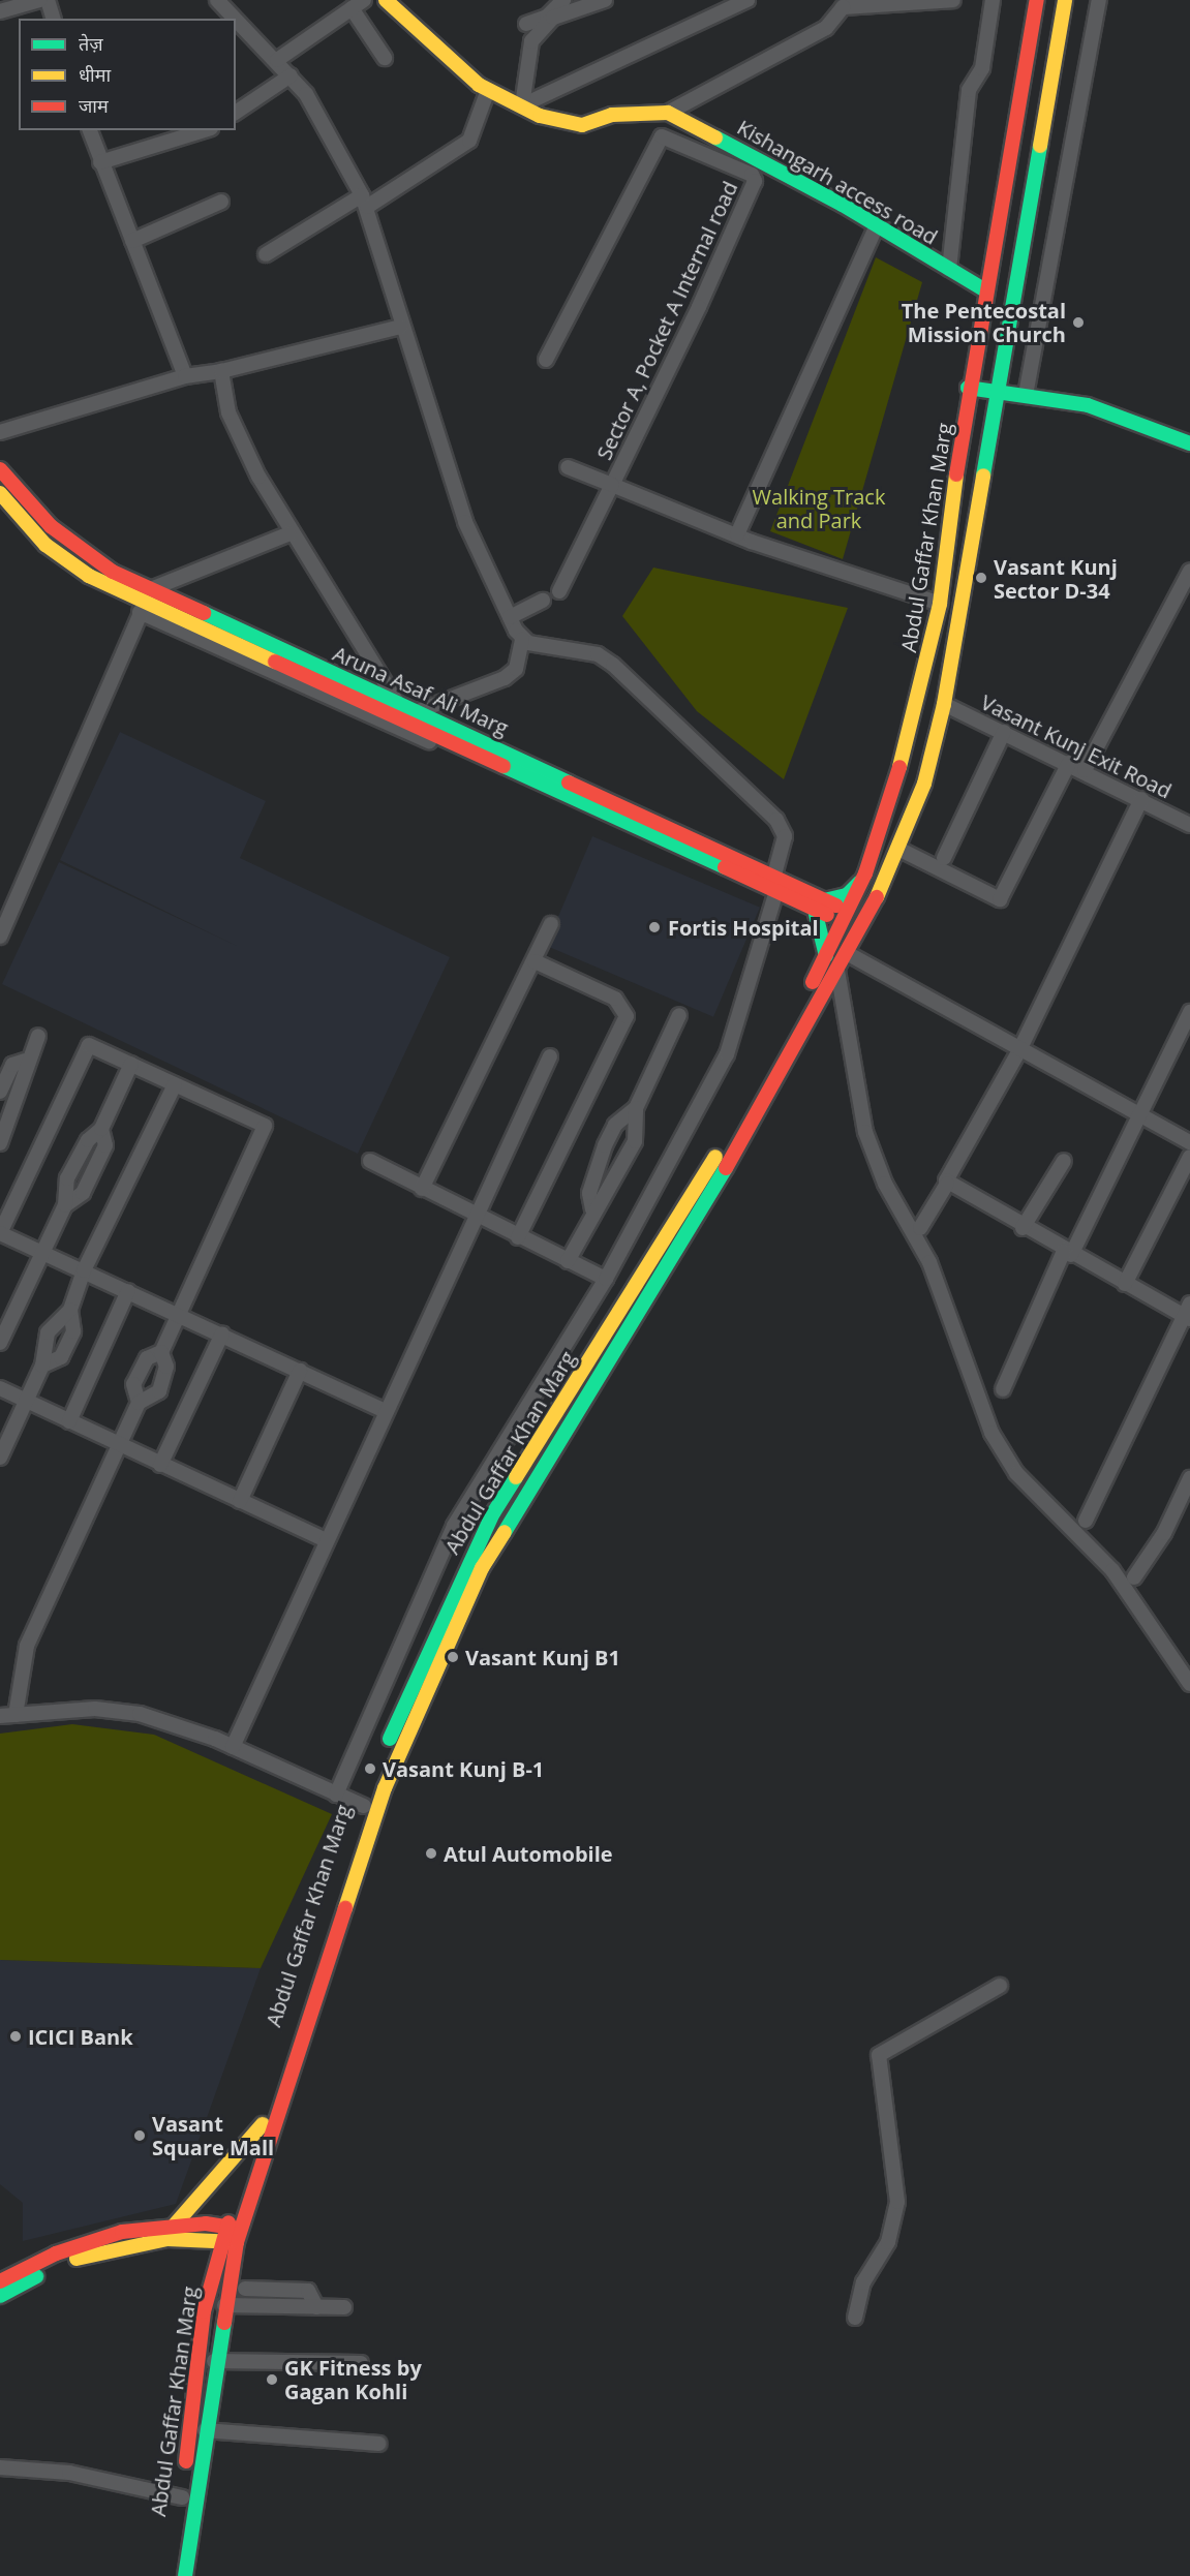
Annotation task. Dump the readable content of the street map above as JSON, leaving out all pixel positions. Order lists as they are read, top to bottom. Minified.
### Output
{"streets":{"main road":["Kishangarh access road","Abdul Gaffar Khan Marg","Aruna Asaf Ali Marg"],"street":["Sector A, Pocket A Internal road","Vasant Kunj Exit Road"]},"crossings":[["Kishangarh access road","Abdul Gaffar Khan Marg"],["Sector A, Pocket A Internal road","Abdul Gaffar Khan Marg"],["Abdul Gaffar Khan Marg","Aruna Asaf Ali Marg"],["Abdul Gaffar Khan Marg","Vasant Kunj Exit Road"]],"parks":["Walking Track and Park"],"places":["The Pentecostal Mission Church","Vasant Kunj Sector D-34","Fortis Hospital","Vasant Kunj B1","Vasant Kunj B-1","Atul Automobile","ICICI Bank","Vasant Square Mall","GK Fitness by Gagan Kohli"],"legend":["तेज़","धीमा","जाम"]}
